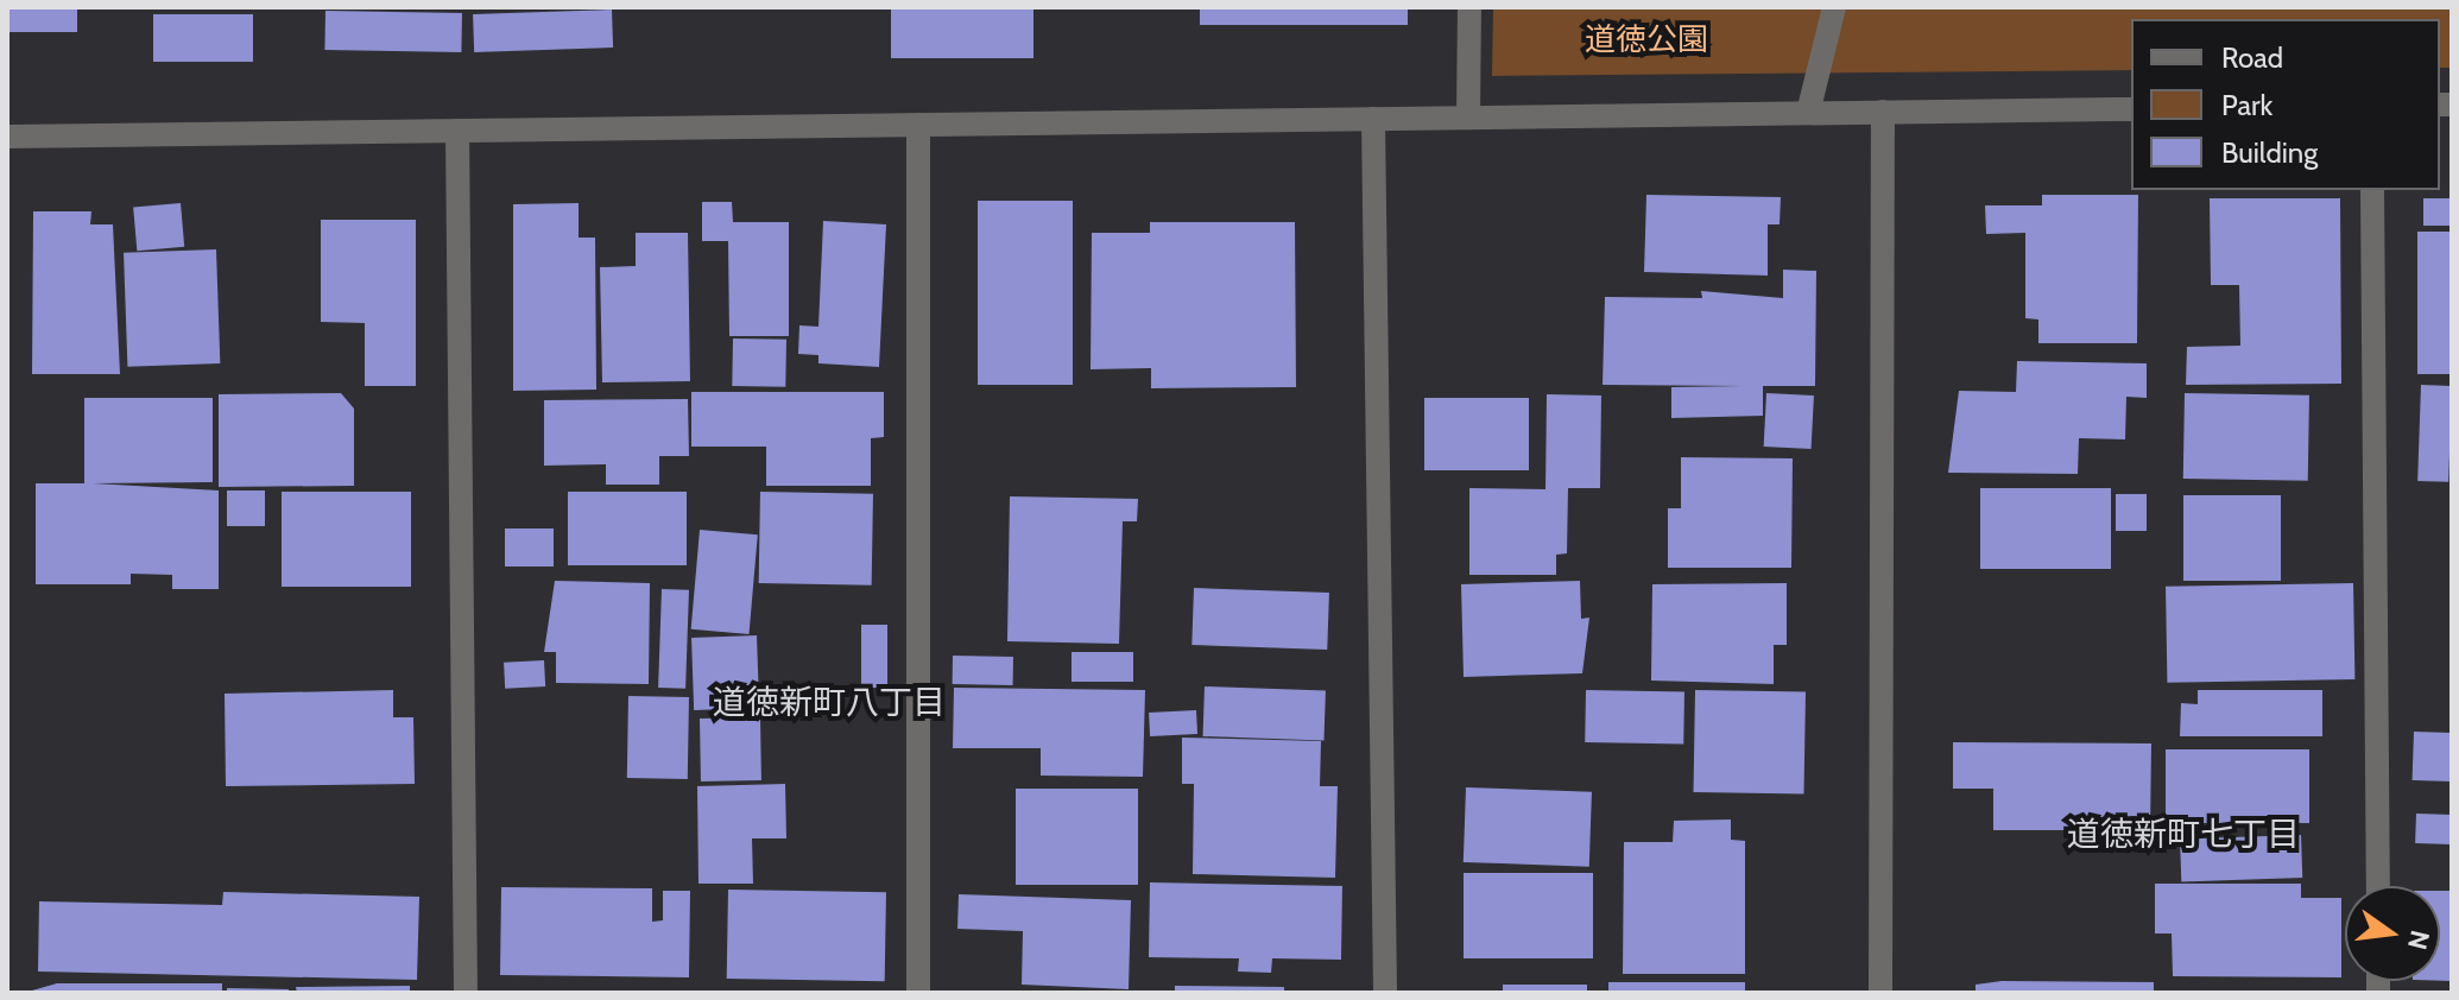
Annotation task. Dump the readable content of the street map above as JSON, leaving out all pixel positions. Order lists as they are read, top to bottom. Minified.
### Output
{"districts":["道徳新町八丁目","道徳新町七丁目"],"parks":["道徳公園"],"legend":["Road","Park","Building"],"north":"right"}
